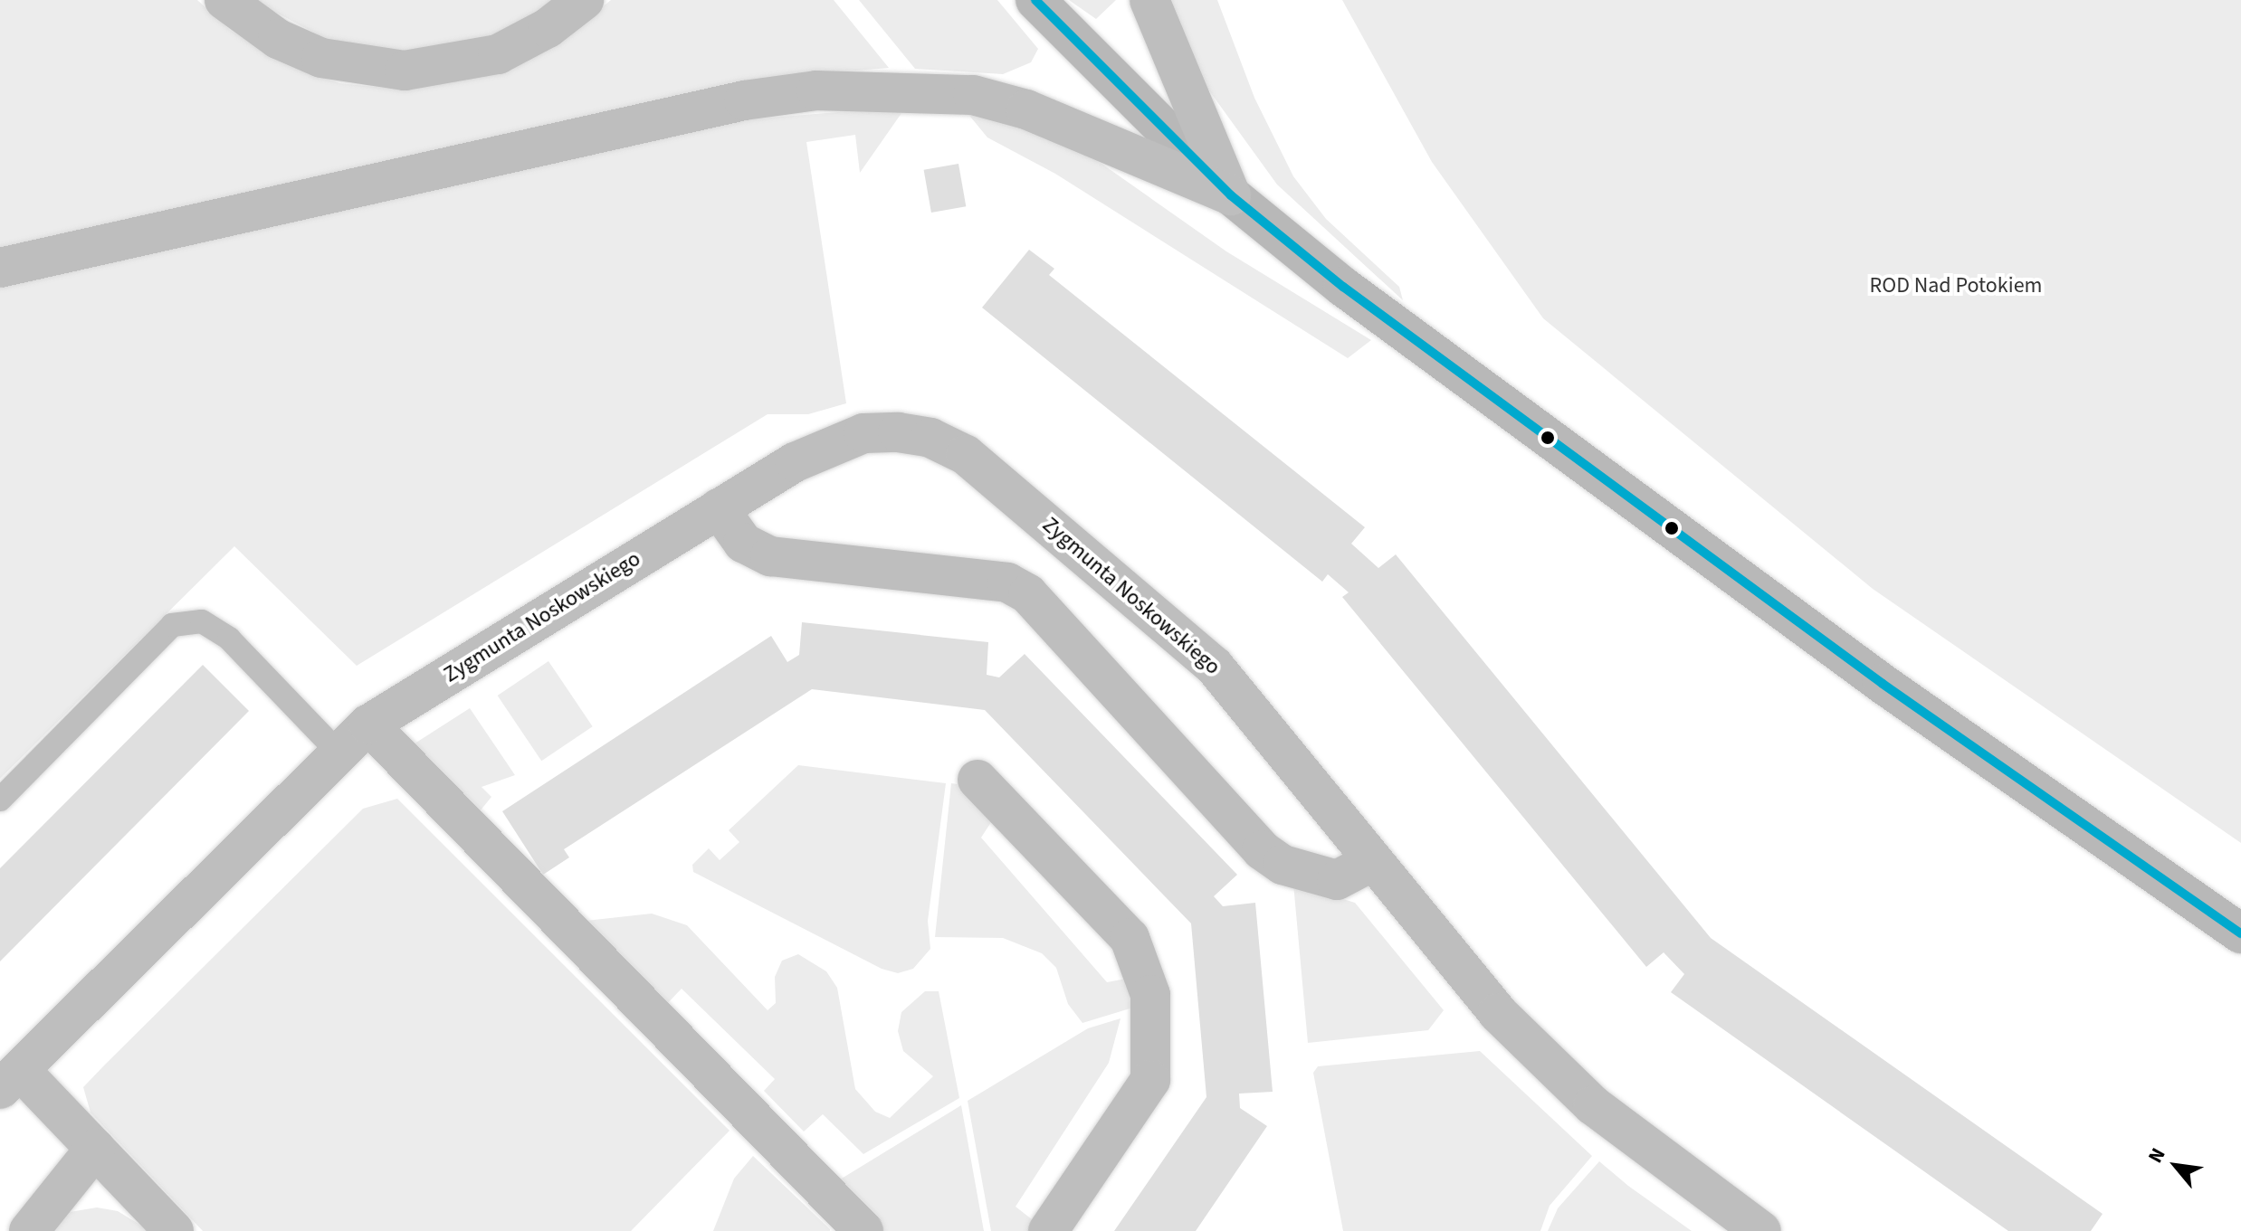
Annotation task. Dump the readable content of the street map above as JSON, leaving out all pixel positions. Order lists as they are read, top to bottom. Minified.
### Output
{"streets":{"street":["Zygmunta Noskowskiego"]},"parks":["ROD Nad Potokiem"],"north":"top left"}
